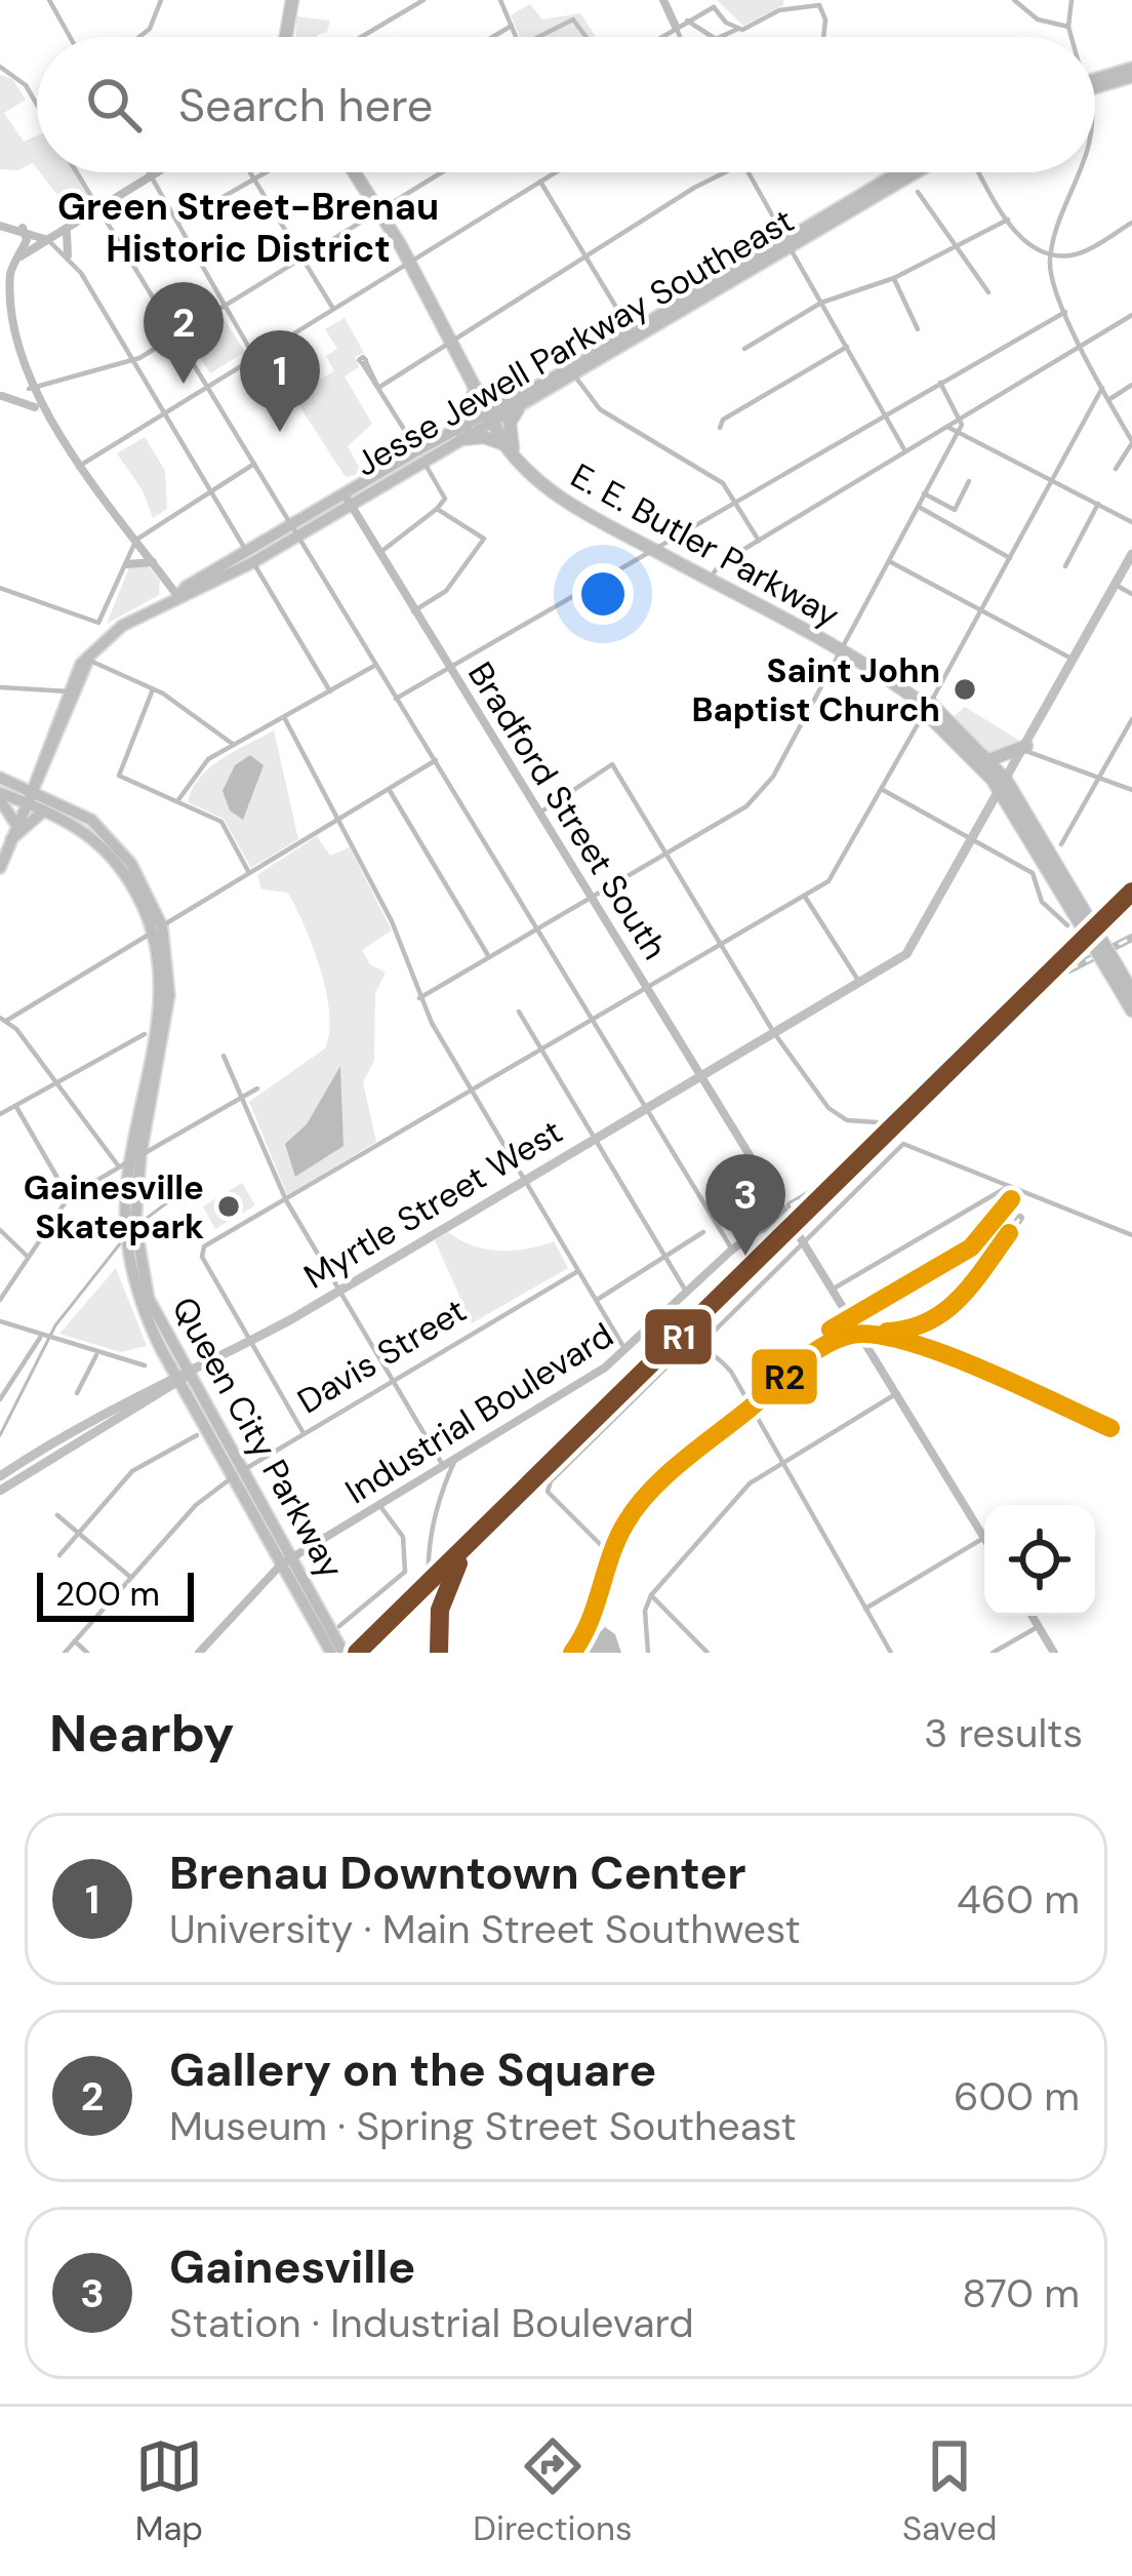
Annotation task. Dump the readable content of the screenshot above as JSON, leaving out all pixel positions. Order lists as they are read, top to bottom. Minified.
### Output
{"streets":{"highway":["E. E. Butler Parkway"],"main road":["Jesse Jewell Parkway Southeast","Myrtle Street West","Queen City Parkway"],"street":["Bradford Street South","Davis Street","Industrial Boulevard"]},"crossings":[["Jesse Jewell Parkway Southeast","E. E. Butler Parkway"],["Jesse Jewell Parkway Southeast","Bradford Street South"],["E. E. Butler Parkway","Myrtle Street West"],["Bradford Street South","Myrtle Street West"],["Bradford Street South","Industrial Boulevard"],["Myrtle Street West","Queen City Parkway"],["Davis Street","Queen City Parkway"],["Industrial Boulevard","Queen City Parkway"]],"districts":["Green Street-Brenau Historic District"],"places":["Saint John Baptist Church","Gainesville Skatepark"],"lines":["transit line R1","transit line R2"],"scale_bar":"200 m","page":{"search":"Search here","pins":["2","1","3"],"scale":"200 m","heading":["Nearby","3 results"],"list":[{"mark":"1","name":"Brenau Downtown Center","note":"University · Main Street Southwest","value":"460 m"},{"mark":"2","name":"Gallery on the Square","note":"Museum · Spring Street Southeast","value":"600 m"},{"mark":"3","name":"Gainesville","note":"Station · Industrial Boulevard","value":"870 m"}],"nav":["Map","Directions","Saved"]}}
